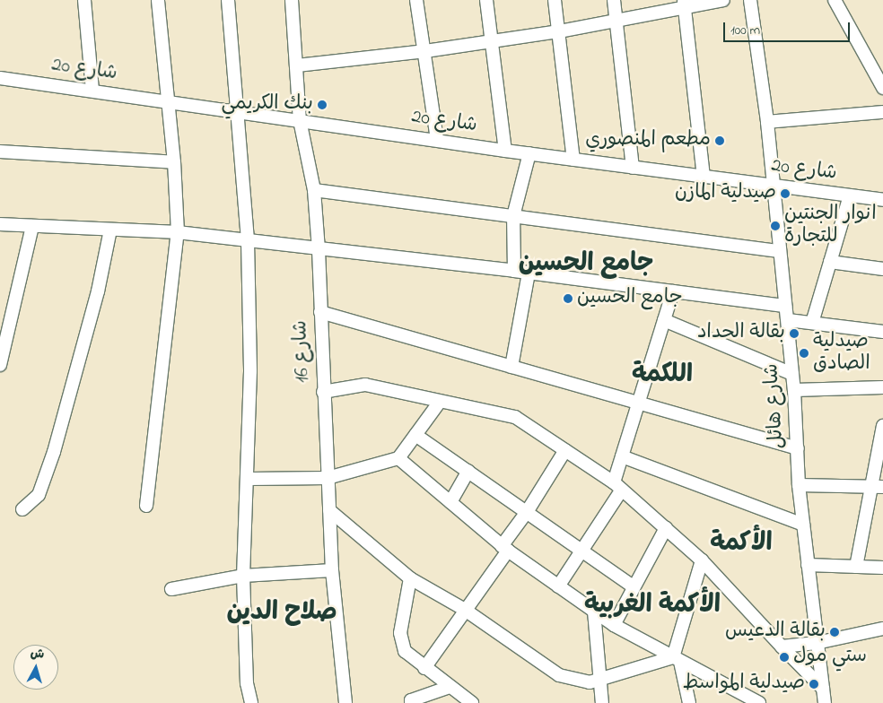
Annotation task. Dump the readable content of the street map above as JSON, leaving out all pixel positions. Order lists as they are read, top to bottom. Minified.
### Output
{"streets":{"street":["شارع 20","شارع 16","شارع هائل"]},"crossings":[["شارع 20","شارع 16"],["شارع 20","شارع هائل"]],"districts":["جامع الحسين","اللكمة","الأكمة","الأكمة الغربية","صلاح الدين"],"places":["بنك الكريمي","مطعم المنصوري","صيدلية المازن","انوار الجنتين للتجارة","جامع الحسين","بقالة الحداد","صيدلية الصادق","بقالة الدعيس","ستي مول","صيدلية المواسط"],"scale_bar":"100 m","north":"top"}
